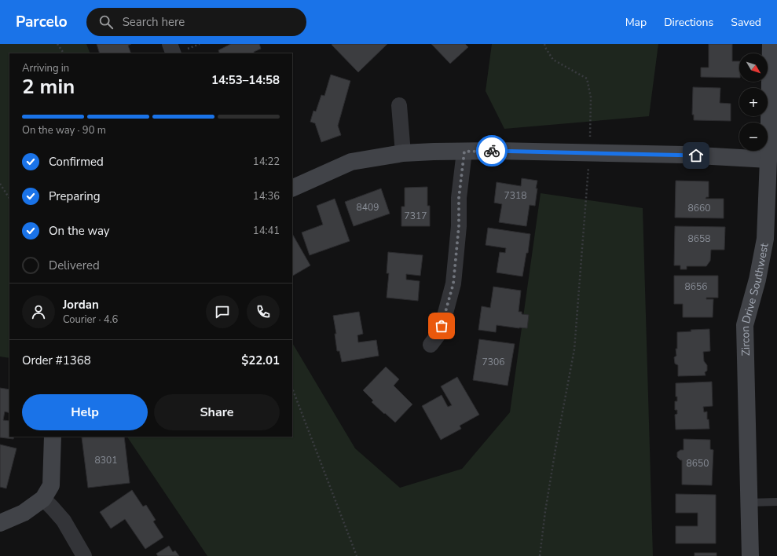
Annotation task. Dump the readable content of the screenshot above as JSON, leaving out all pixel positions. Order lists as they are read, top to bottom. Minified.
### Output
{"streets":{"street":["Zircon Drive Southwest"]},"house_numbers":["7318","8409","8660","7317","8658","8656","7306","8301","8650"],"north":"bottom right","page":{"header":"Parcelo","search":"Search here","nav":["Map","Directions","Saved"],"map_buttons":["+","−"],"heading":["2 min","Arriving in","14:53–14:58"],"panel":["Jordan","Courier · 4.6","Order #1368","$22.01"],"bar":"On the way · 90 m","list":[["Confirmed","14:22"],["Preparing","14:36"],["On the way","14:41"],"Delivered"],"buttons":["Help","Share"]}}
